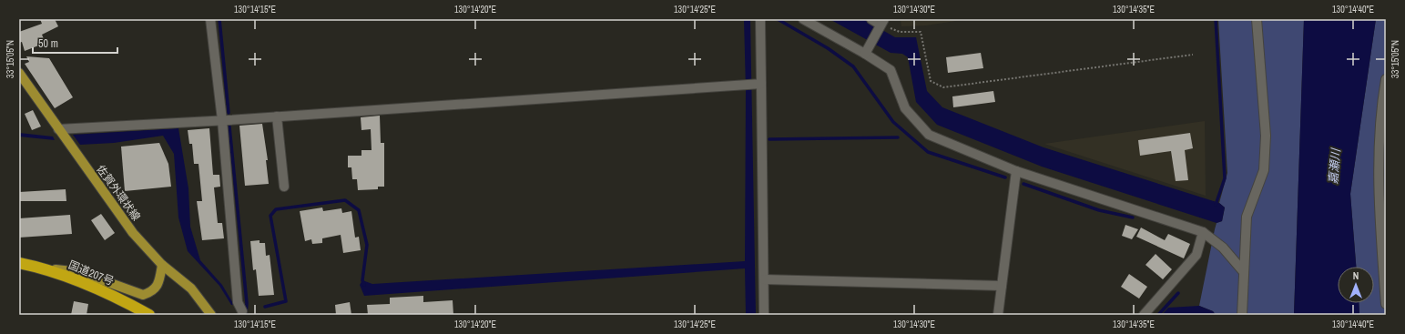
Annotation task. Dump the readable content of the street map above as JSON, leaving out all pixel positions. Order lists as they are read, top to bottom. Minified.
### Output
{"streets":{"highway":["国道207号"],"main road":["佐賀外環状線"]},"water":["嘉瀬川"],"scale_bar":"50 m","north":"top","coordinates":["130°14'15\"E","130°14'20\"E","130°14'25\"E","130°14'30\"E","130°14'35\"E","130°14'40\"E","33°15'05\"N"]}
